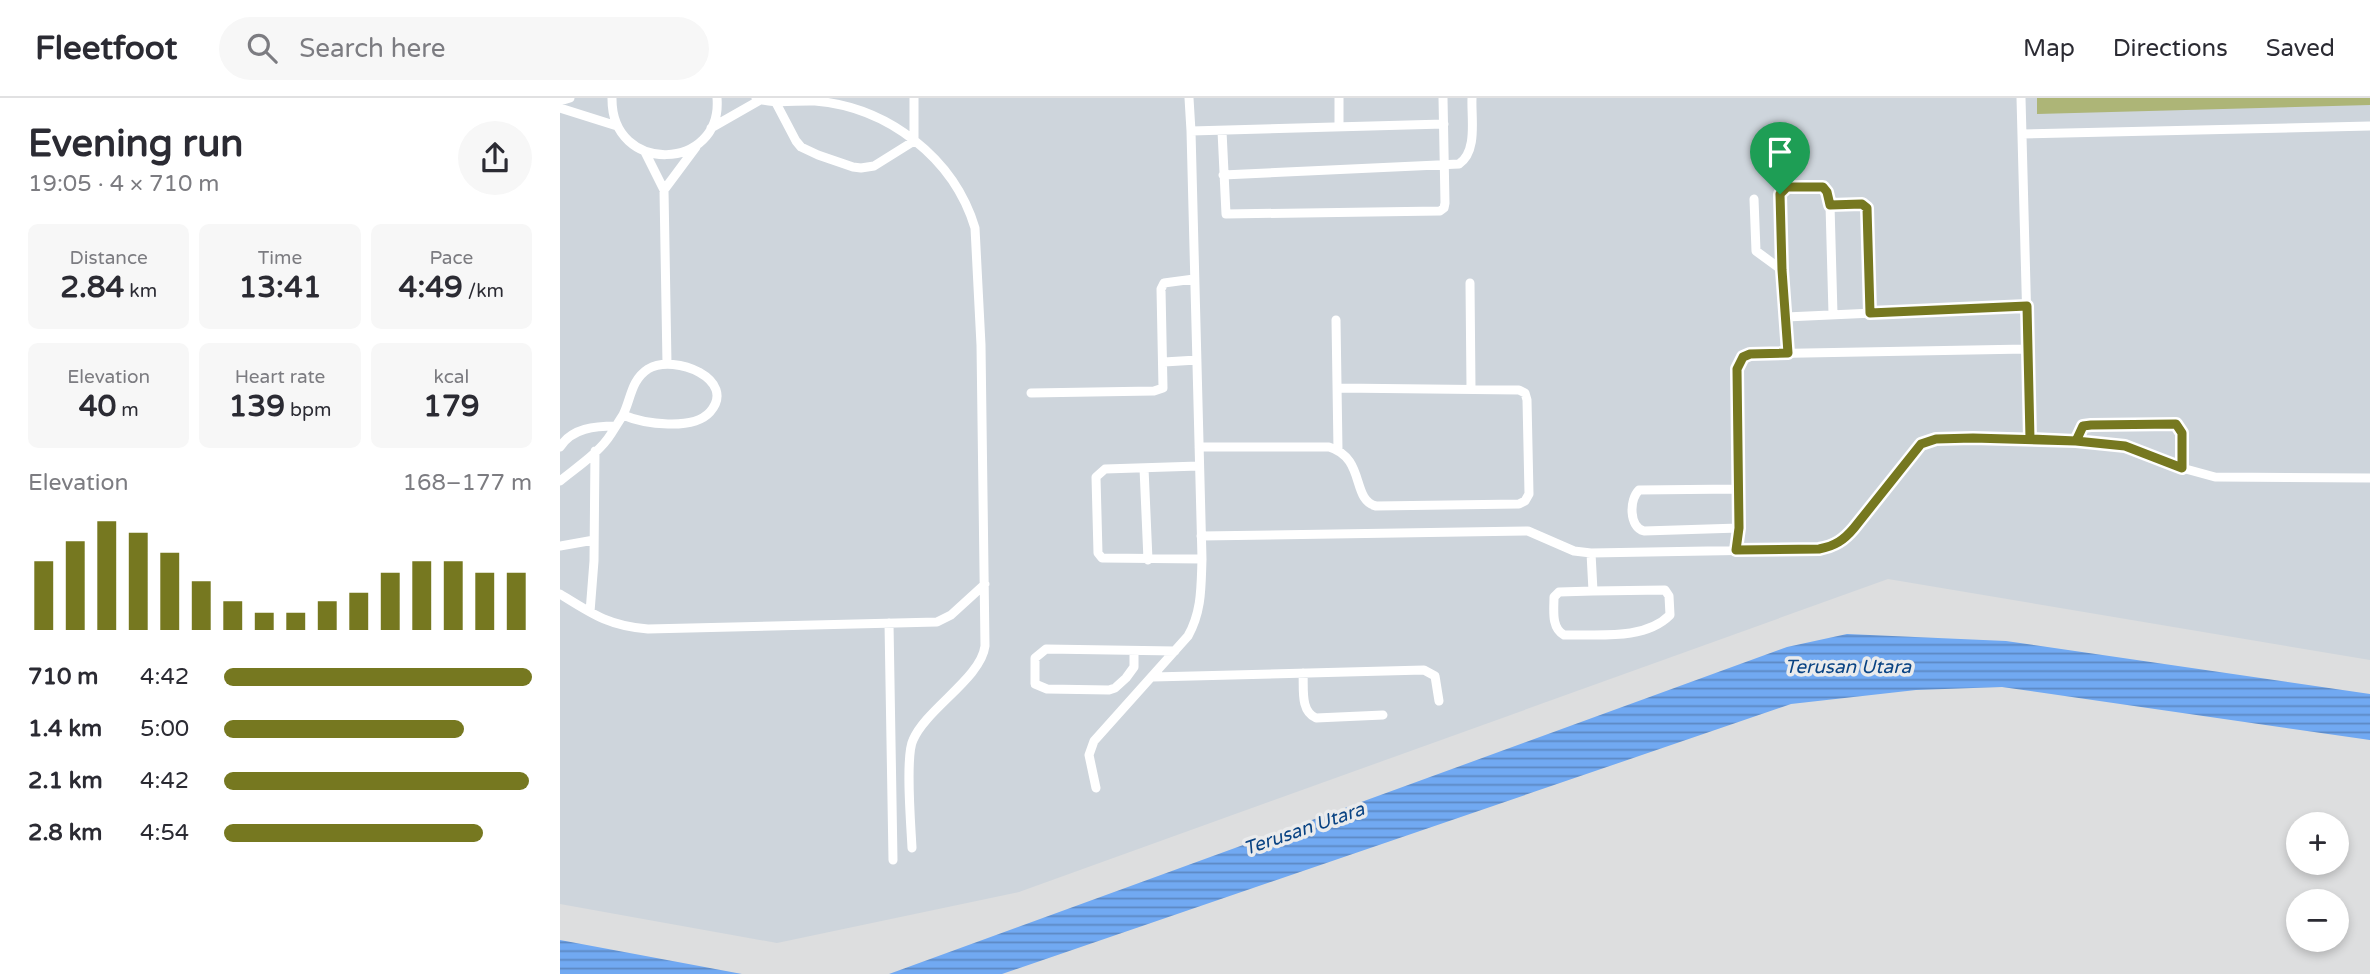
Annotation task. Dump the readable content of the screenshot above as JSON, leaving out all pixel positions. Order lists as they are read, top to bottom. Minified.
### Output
{"water":["Terusan Utara"],"page":{"header":"Fleetfoot","search":"Search here","nav":["Map","Directions","Saved"],"heading":["Evening run","19:05 · 4 × 710 m"],"stats":[["Distance","2.84 km"],["Time","13:41"],["Pace","4:49 /km"],["Elevation","40 m"],["Heart rate","139 bpm"],["kcal","179"]],"chart":["Elevation","168–177 m"],"list":[{"name":"710 m","note":"4:42"},{"name":"1.4 km","note":"5:00"},{"name":"2.1 km","note":"4:42"},{"name":"2.8 km","note":"4:54"}],"map_buttons":["+","−"]}}
